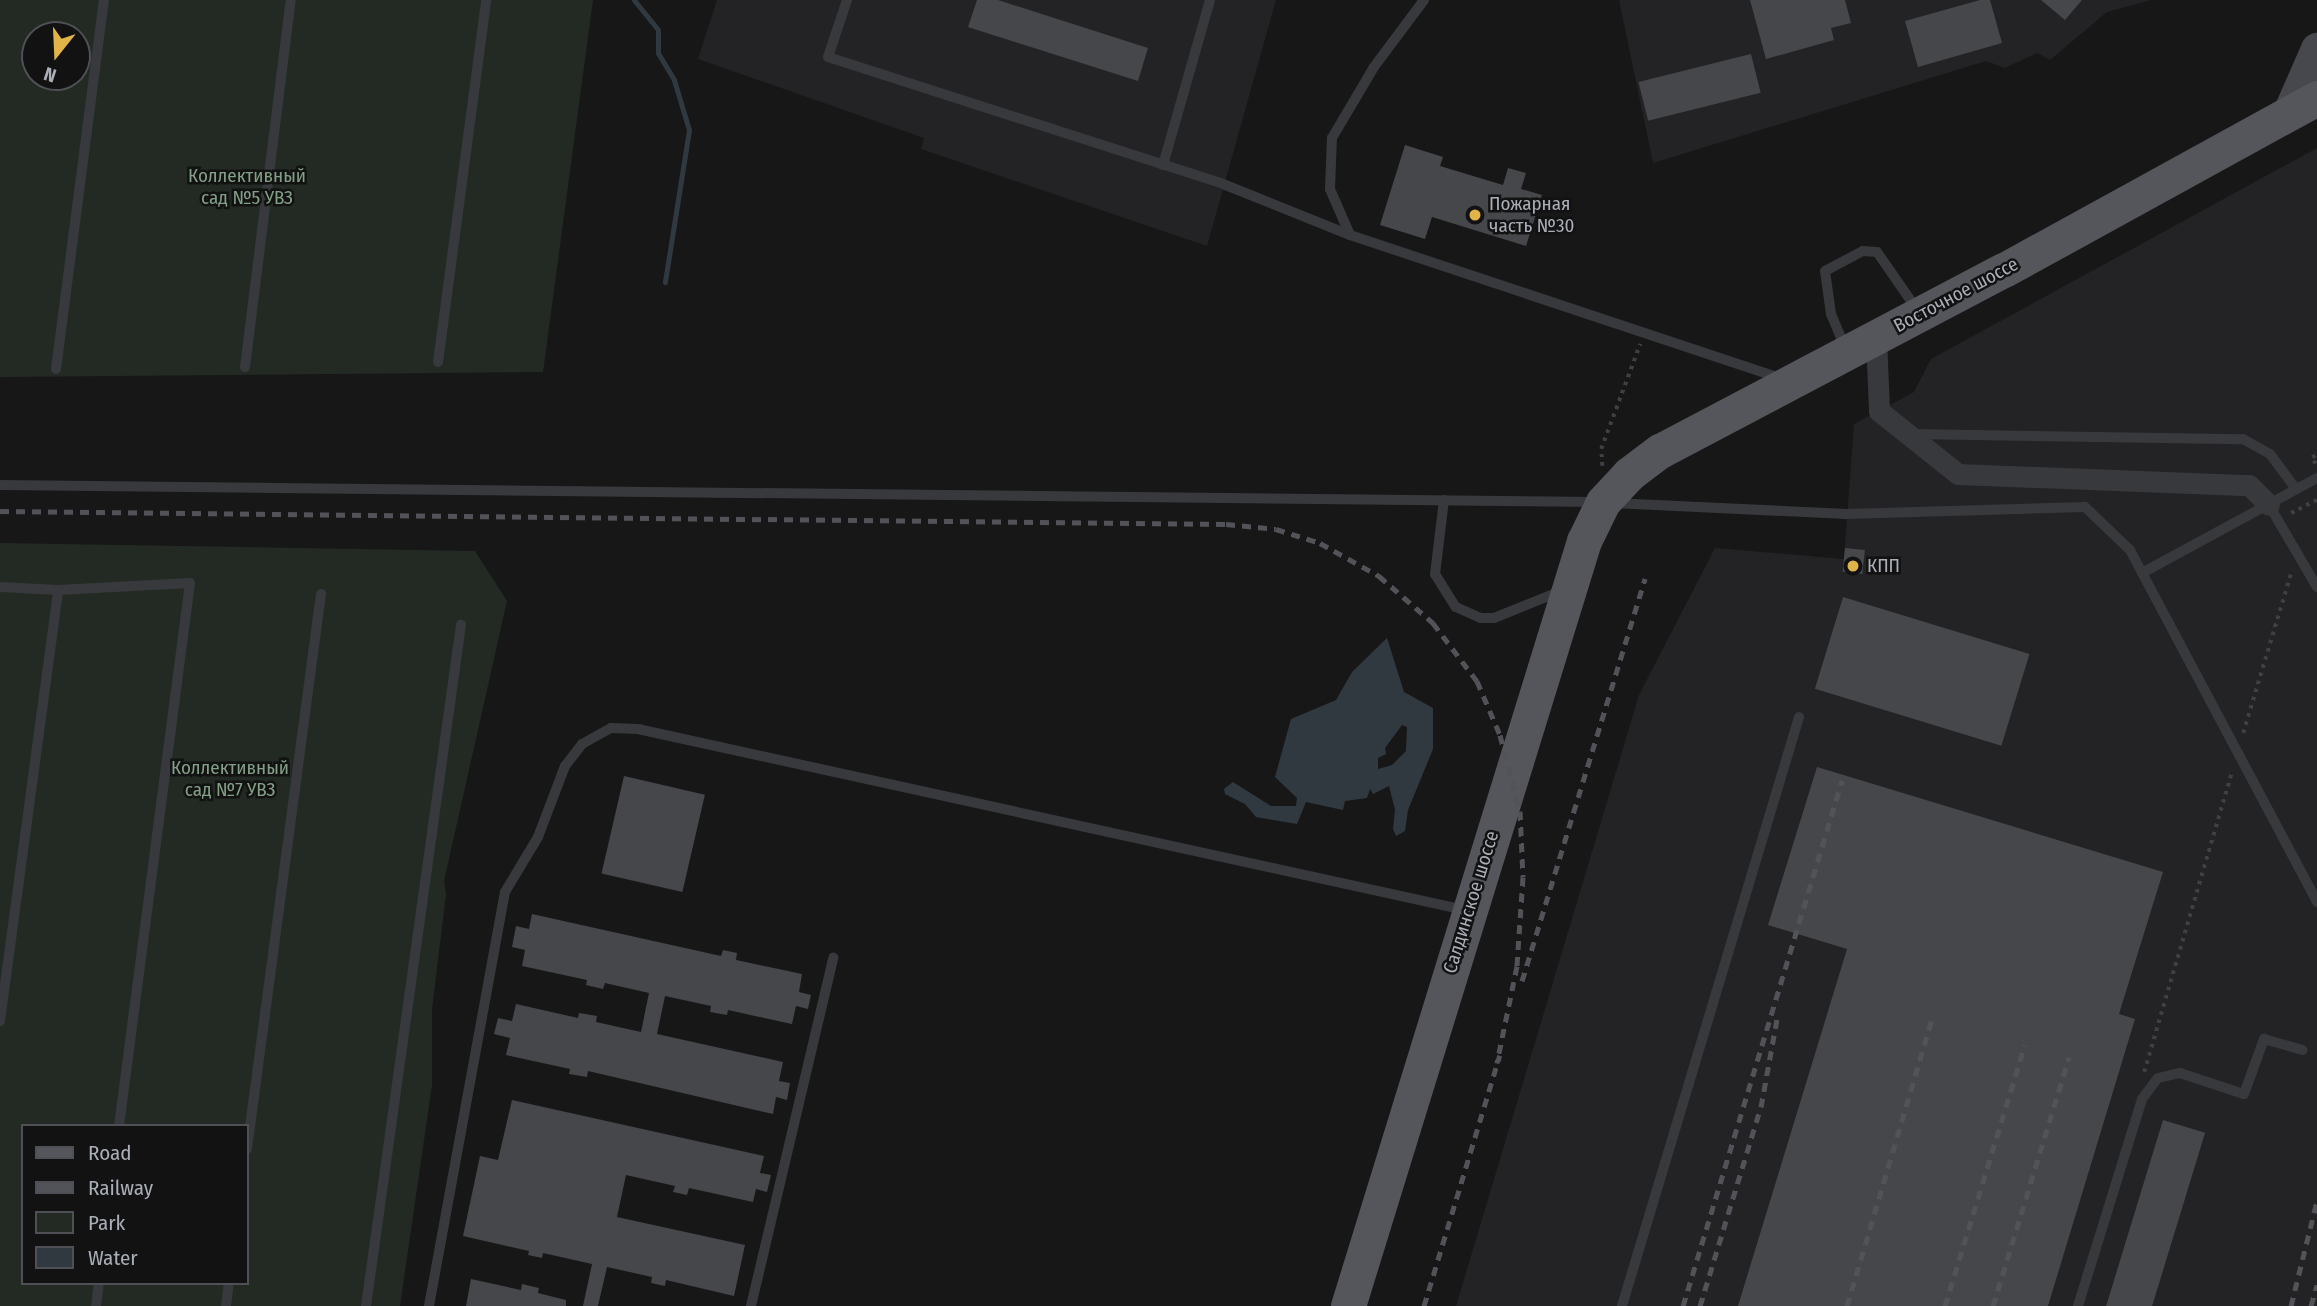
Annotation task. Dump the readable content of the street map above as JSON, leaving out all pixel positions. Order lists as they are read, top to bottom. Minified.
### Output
{"streets":{"main road":["Восточное шоссе","Салдинское шоссе"]},"crossings":[["Восточное шоссе","Салдинское шоссе"]],"parks":["Коллективный сад №5 УВЗ","Коллективный сад №7 УВЗ"],"places":["Пожарная часть №30","КПП"],"legend":["Road","Railway","Park","Water"],"north":"bottom"}
